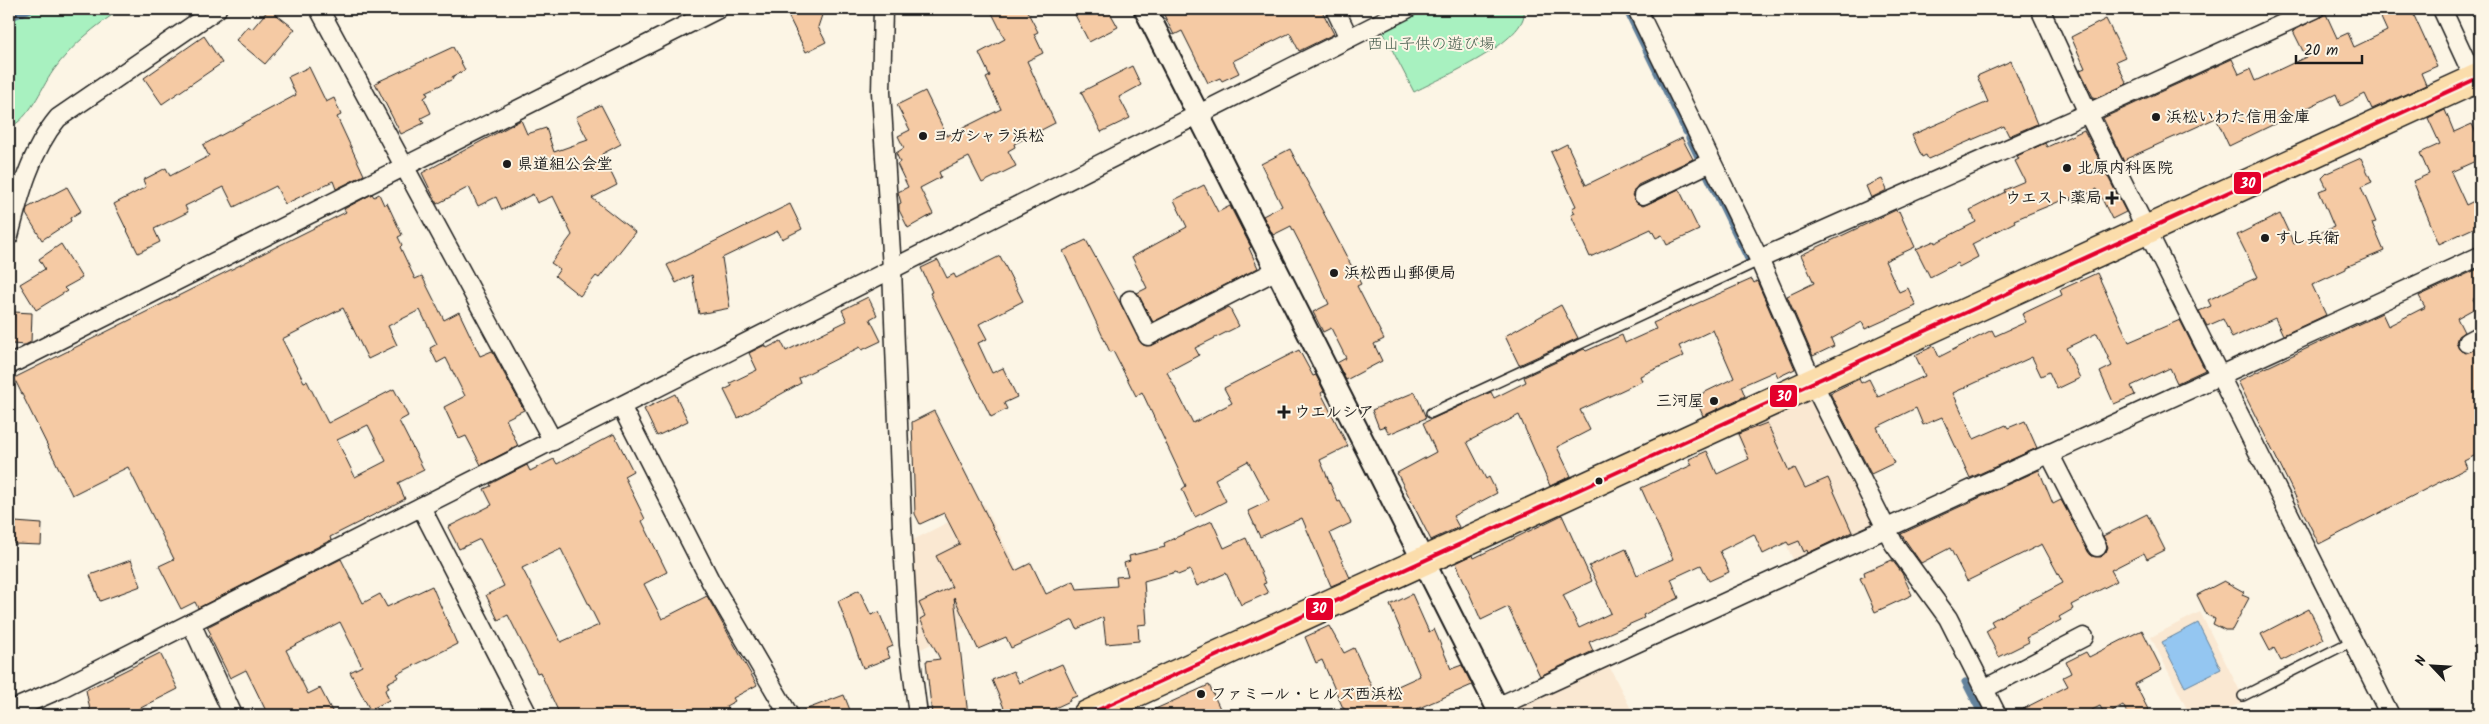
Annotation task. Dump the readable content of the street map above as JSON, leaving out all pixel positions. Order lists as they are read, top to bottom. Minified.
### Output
{"parks":["西山子供の遊び場"],"places":{"other":["浜松いわた信用金庫","ヨガシャラ浜松","県道組公会堂","北原内科医院","すし兵衛","浜松西山郵便局","三河屋","ファミール・ヒルズ西浜松"],"health":["ウエスト薬局","ウエルシア"]},"lines":["transit line 30"],"scale_bar":"20 m","north":"top left"}
